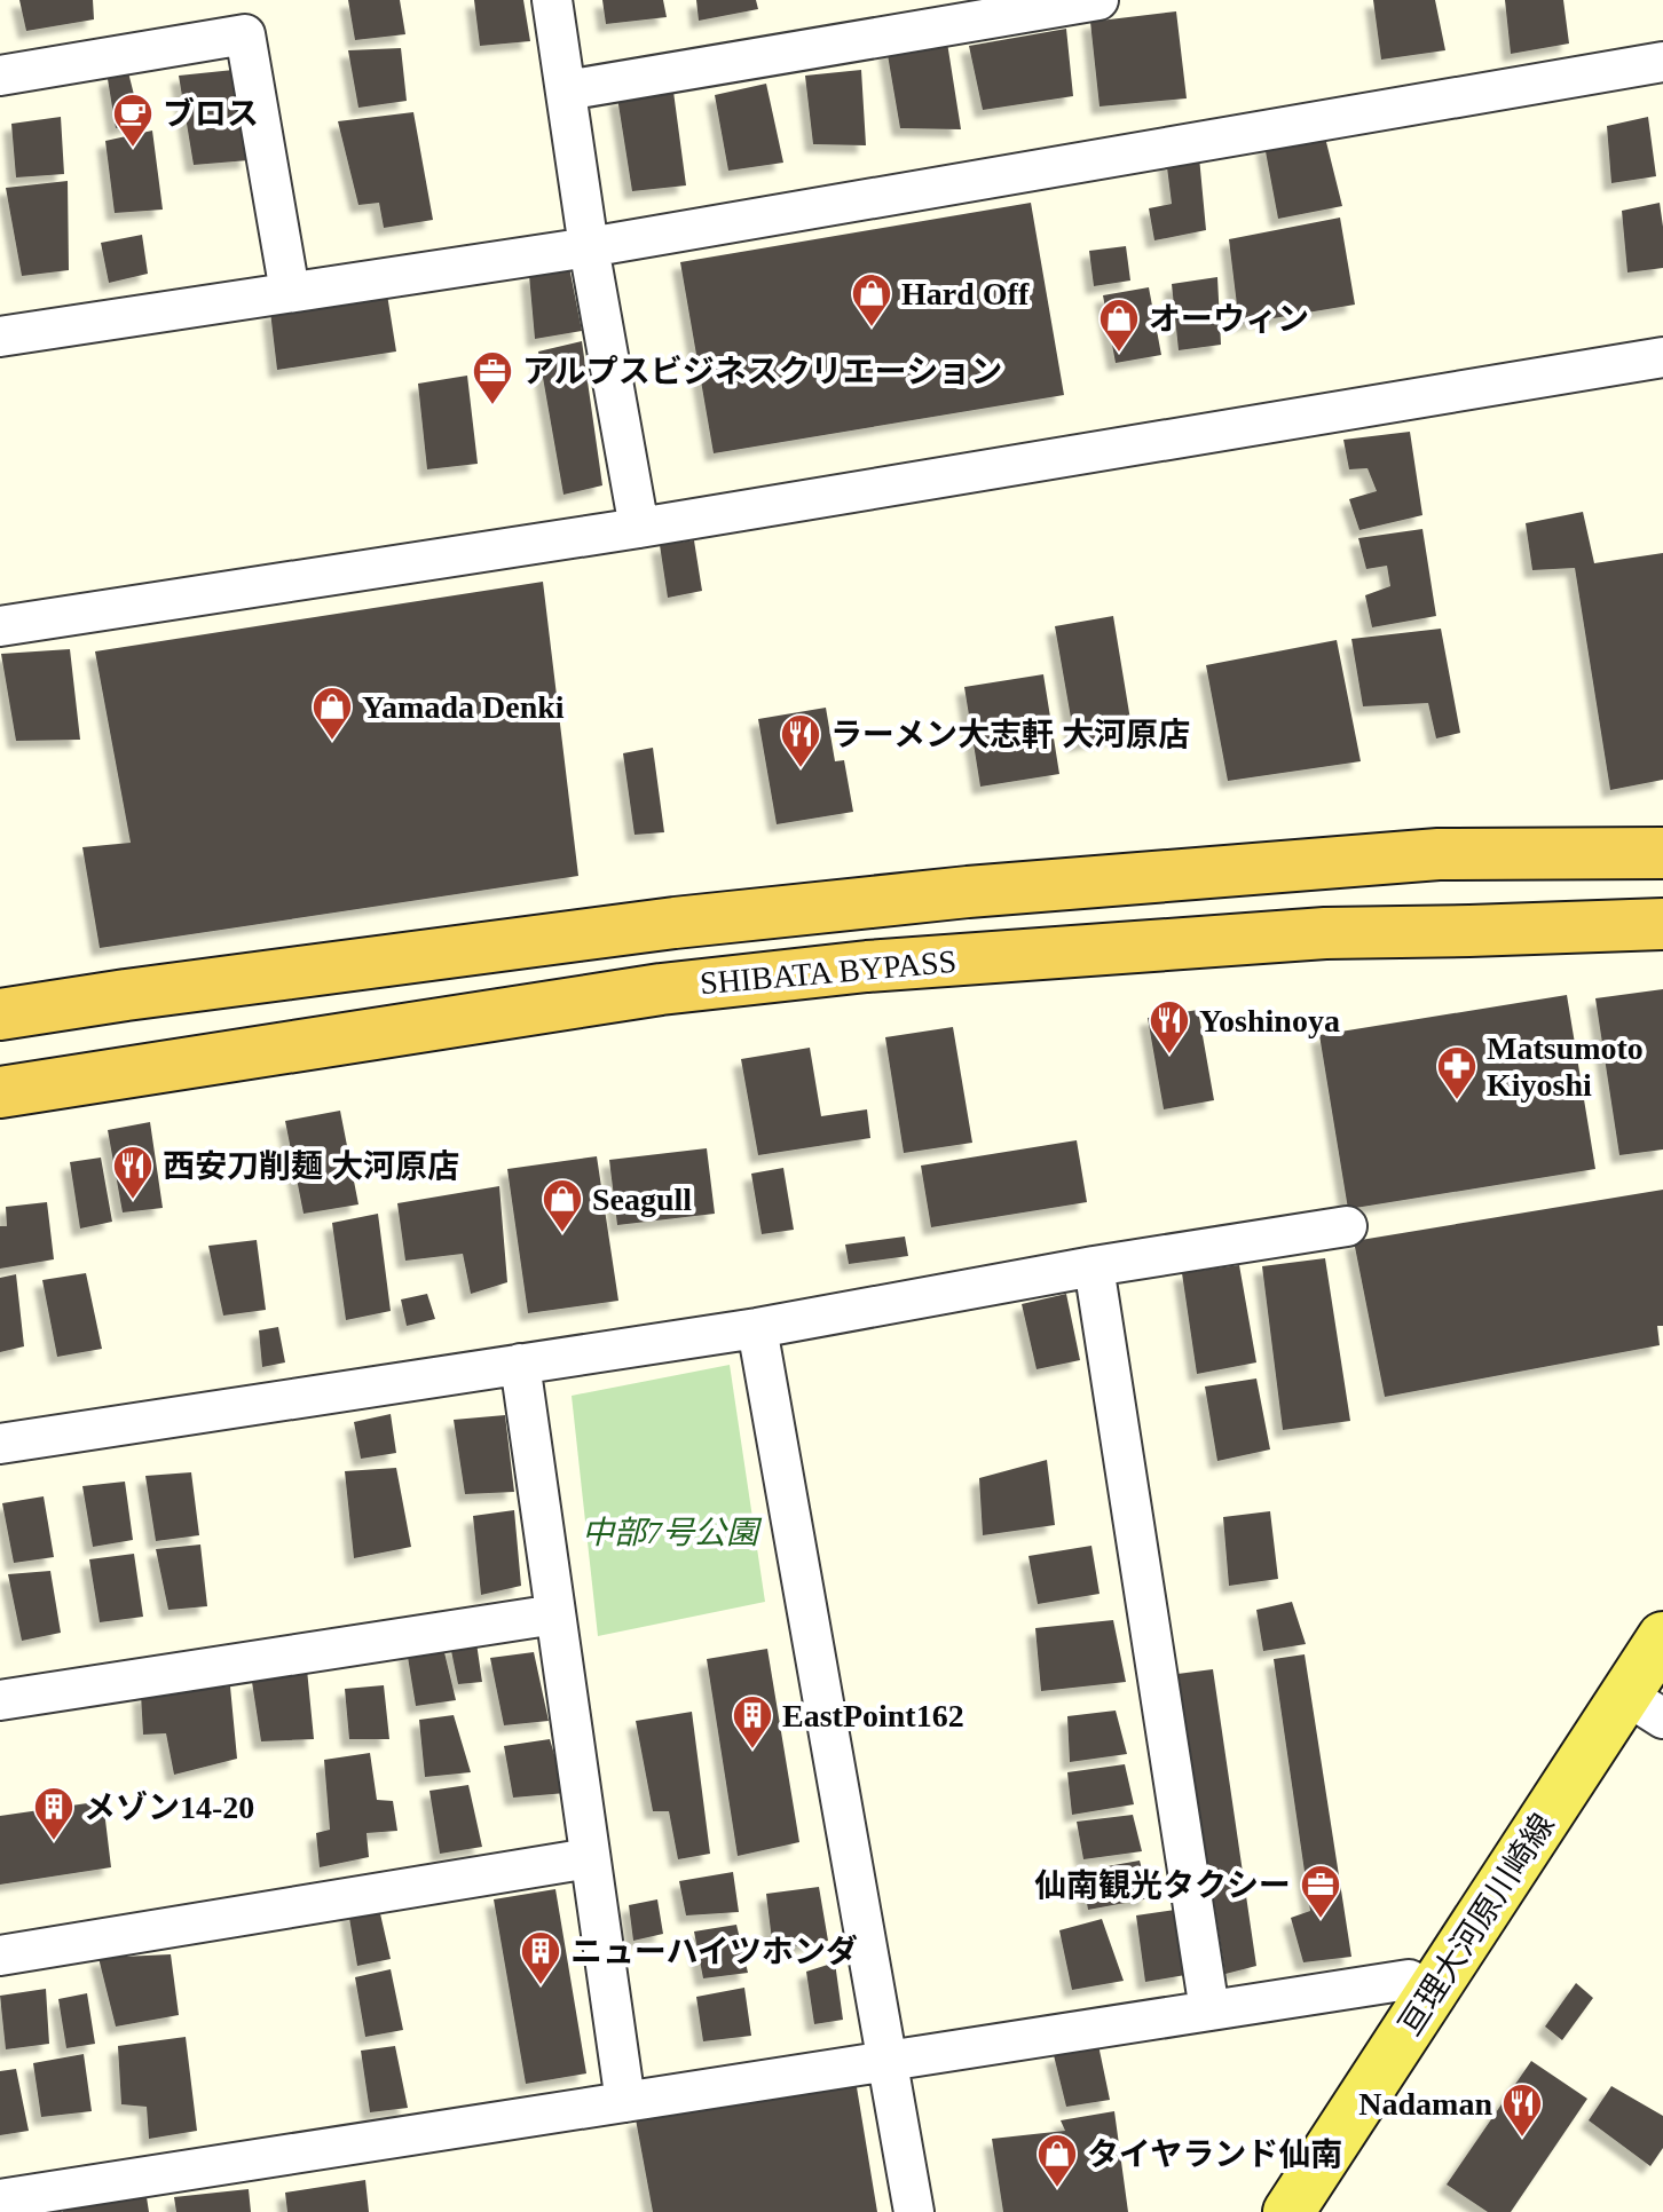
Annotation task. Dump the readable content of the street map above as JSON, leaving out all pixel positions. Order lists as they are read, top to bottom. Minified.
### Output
{"streets":{"highway":["SHIBATA BYPASS"],"main road":["亘理大河原川崎線"]},"parks":["中部7号公園"],"places":{"cafe":["ブロス"],"shop":["Hard Off","オーウィン","Yamada Denki","Seagull","タイヤランド仙南"],"office":["アルプスビジネスクリエーション","仙南観光タクシー"],"restaurant":["ラーメン大志軒 大河原店","Yoshinoya","西安刀削麺 大河原店","Nadaman"],"pharmacy":["Matsumoto Kiyoshi"],"building":["EastPoint162","メゾン14-20","ニューハイツホンダ"]}}
